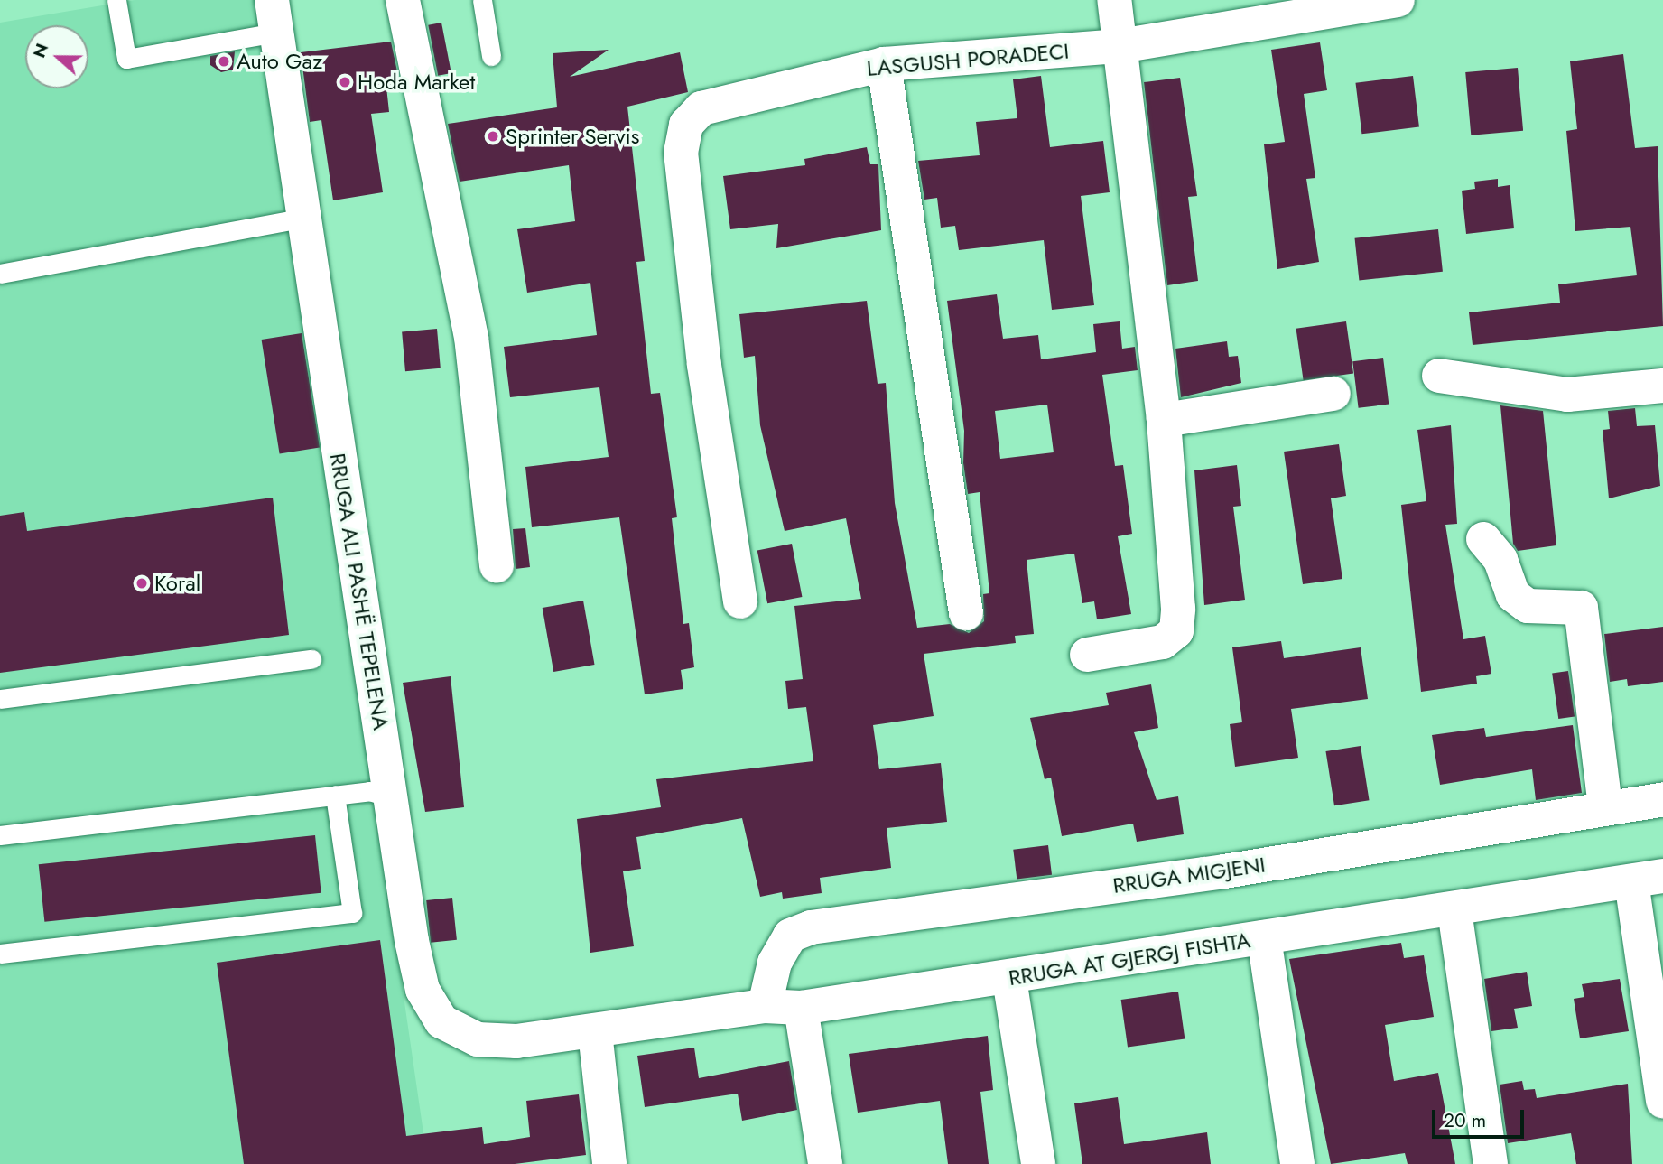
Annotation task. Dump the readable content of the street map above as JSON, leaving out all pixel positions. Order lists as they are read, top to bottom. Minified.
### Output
{"streets":{"street":["LASGUSH PORADECI","RRUGA ALI PASHË TEPELENA","RRUGA MIGJENI","RRUGA AT GJERGJ FISHTA"]},"crossings":[["RRUGA ALI PASHË TEPELENA","RRUGA AT GJERGJ FISHTA"],["RRUGA MIGJENI","RRUGA AT GJERGJ FISHTA"]],"places":["Auto Gaz","Hoda Market","Sprinter Servis","Koral"],"scale_bar":"20 m","north":"left"}
